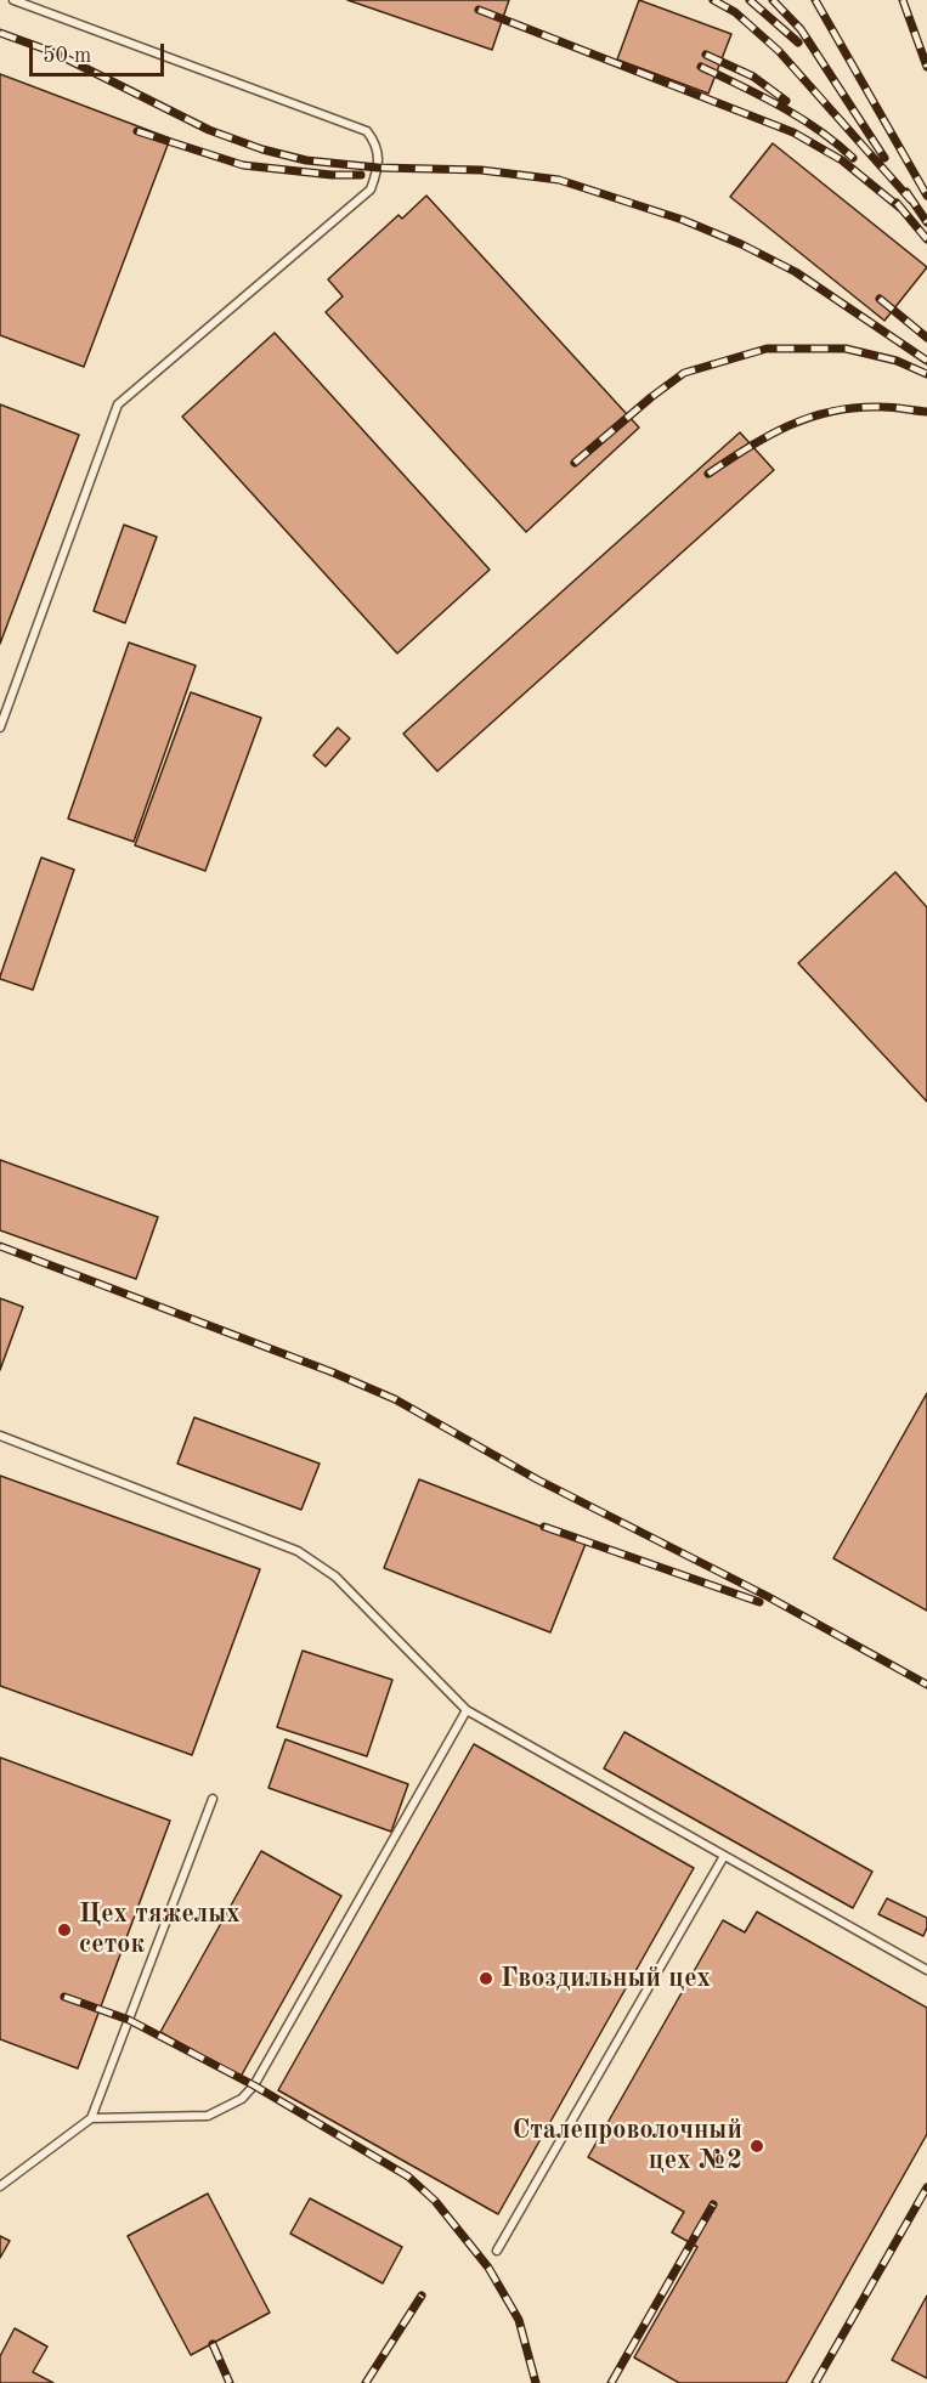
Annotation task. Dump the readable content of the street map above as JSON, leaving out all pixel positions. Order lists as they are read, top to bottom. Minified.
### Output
{"places":["Цех тяжелых сеток","Гвоздильный цех","Сталепроволочный цех №2"],"scale_bar":"50 m"}
